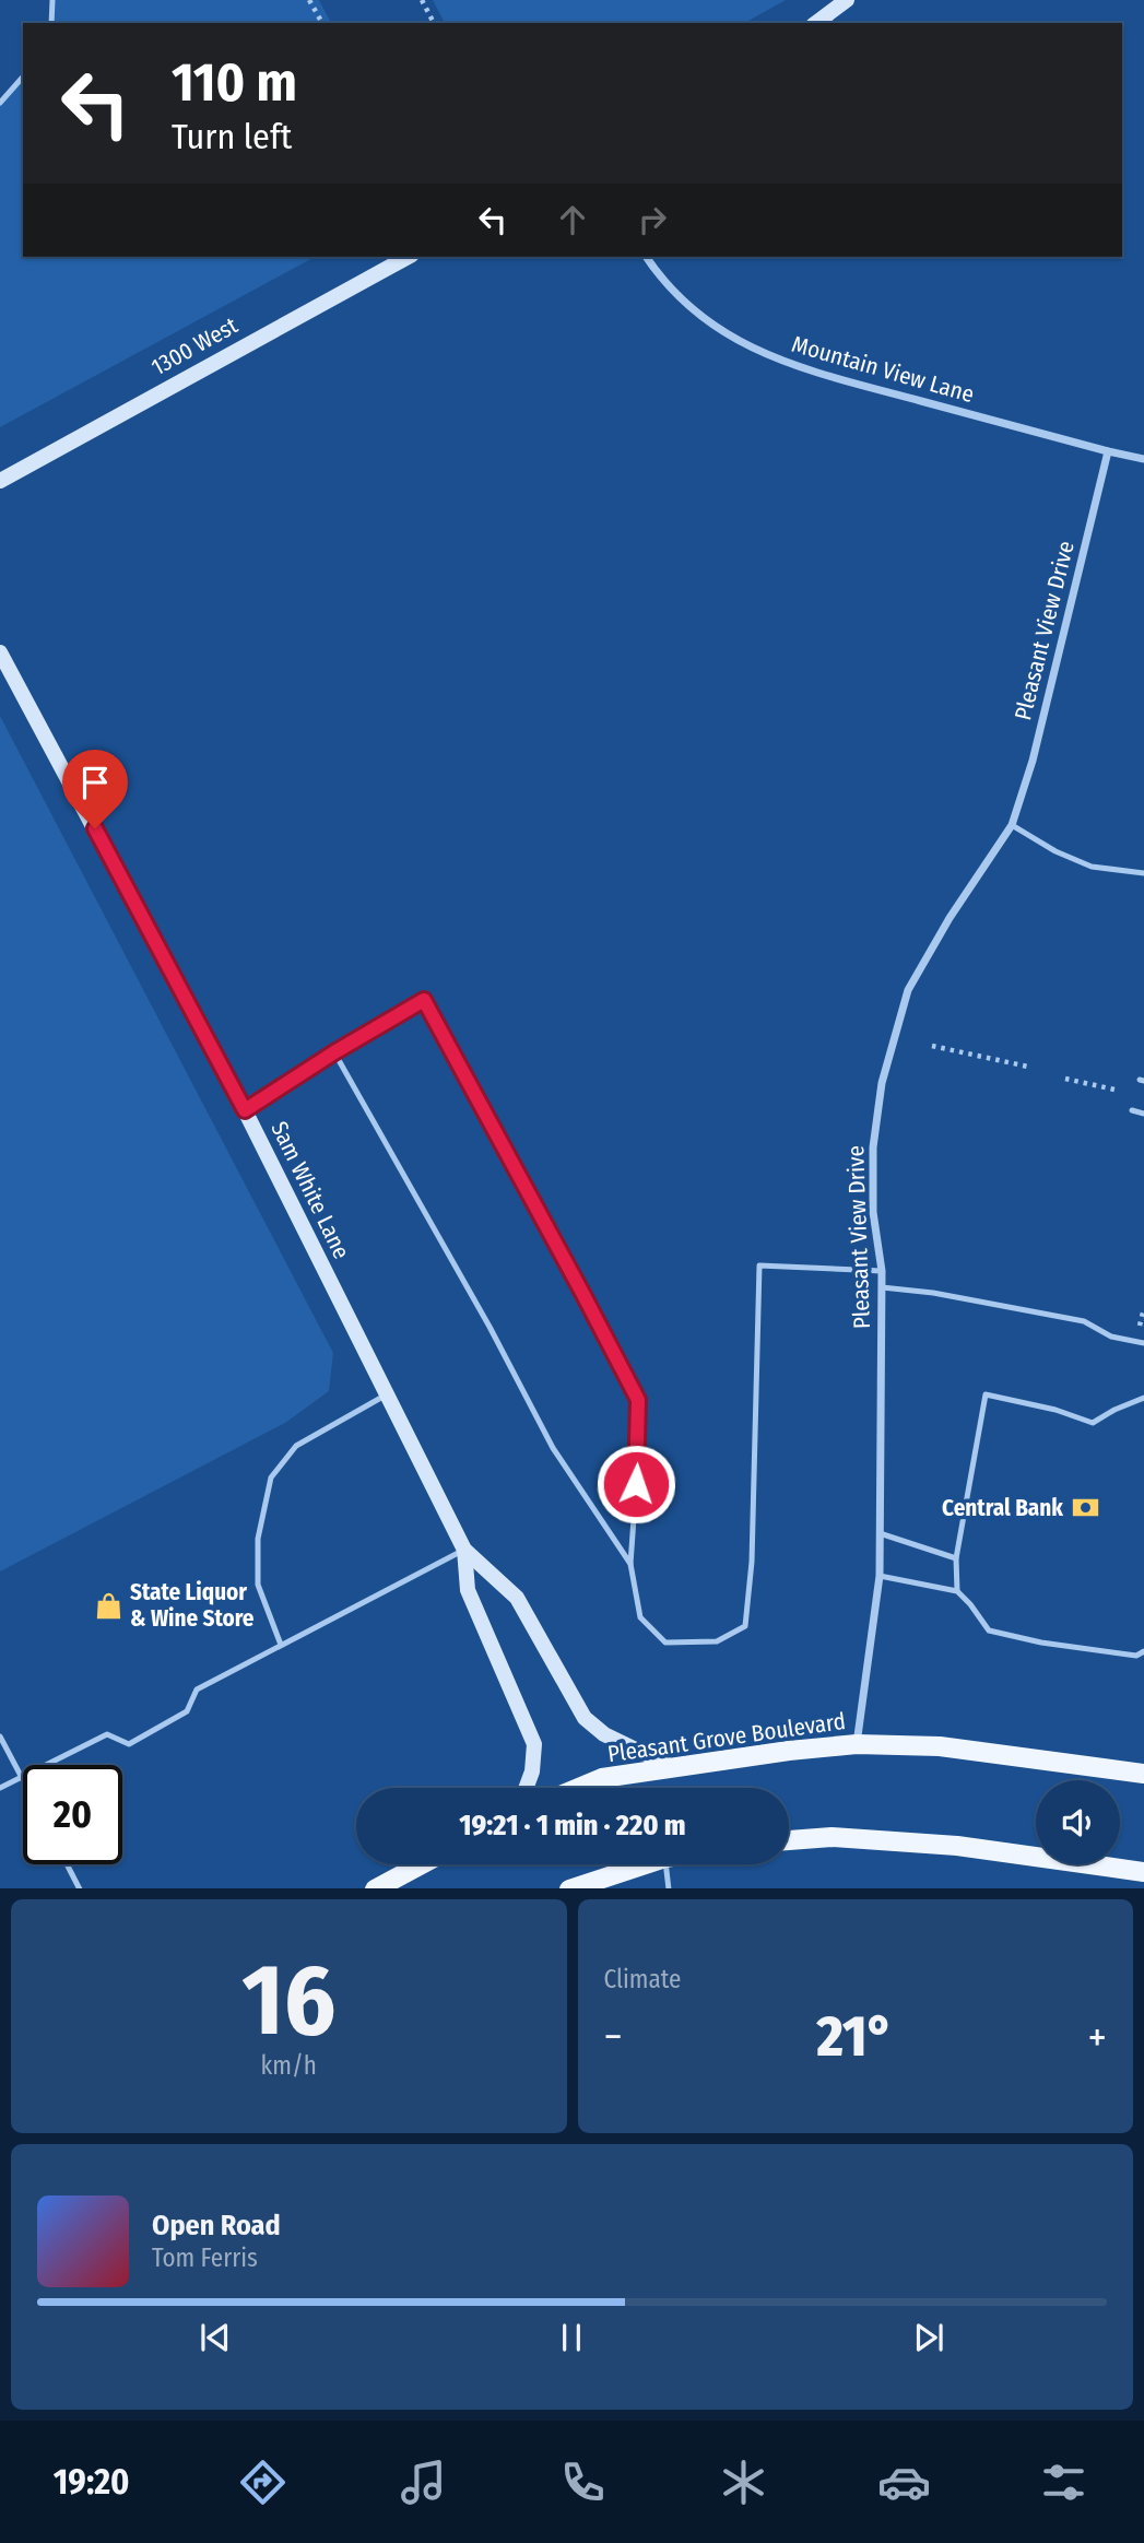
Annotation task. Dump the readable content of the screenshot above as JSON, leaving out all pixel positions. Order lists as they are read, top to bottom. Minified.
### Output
{"streets":{"main road":["Pleasant Grove Boulevard"],"street":["1300 West","Mountain View Lane","Pleasant View Drive","Sam White Lane"]},"crossings":[["Mountain View Lane","Pleasant View Drive"],["Pleasant View Drive","Pleasant Grove Boulevard"],["Sam White Lane","Pleasant Grove Boulevard"]],"places":{"bank":["Central Bank"],"shop":["State Liquor & Wine Store"]},"page":{"turn":["110 m","Turn left"],"limit":"20","trip":"19:21 · 1 min · 220 m","tile":[["16","km/h"],"Climate"],"heat":["−","21°","+"],"song":["Open Road","Tom Ferris"],"tabs":"19:20"}}
